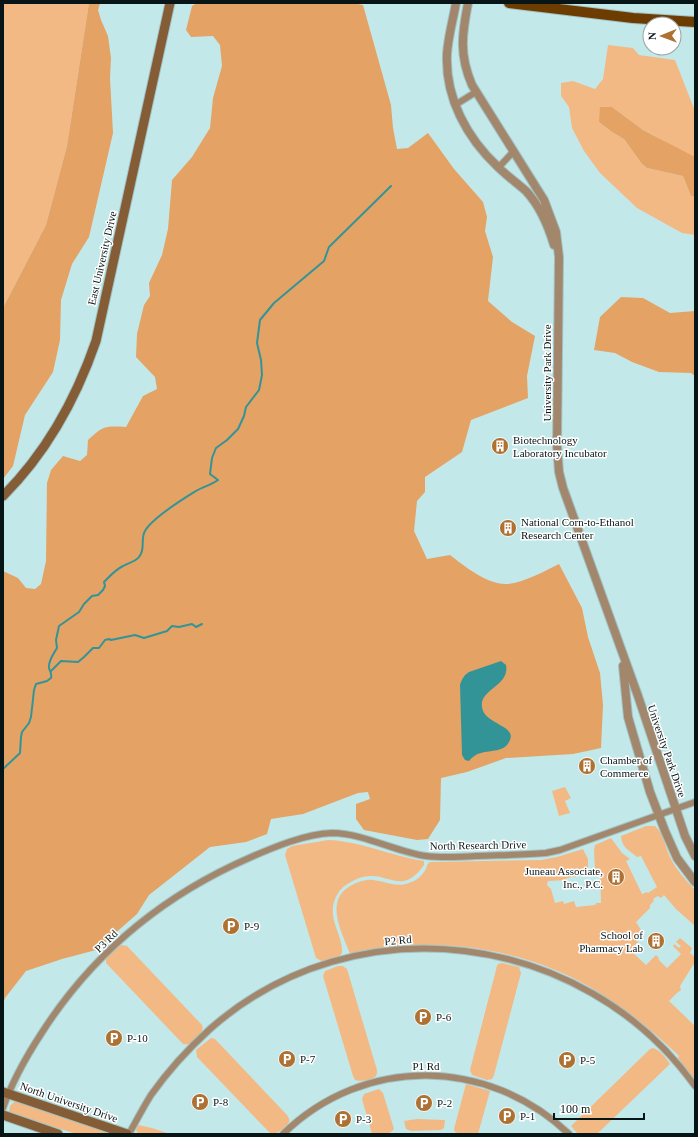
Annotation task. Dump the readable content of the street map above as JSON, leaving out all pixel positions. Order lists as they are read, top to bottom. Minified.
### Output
{"streets":{"main road":["East University Drive","North University Drive"],"street":["University Park Drive","North Research Drive","P2 Rd","P3 Rd","P1 Rd"]},"crossings":[["University Park Drive","North Research Drive"],["North Research Drive","P3 Rd"],["P2 Rd","North University Drive"],["P3 Rd","North University Drive"]],"places":{"building":["Biotechnology Laboratory Incubator","National Corn-to-Ethanol Research Center","Chamber of Commerce","Juneau Associate, Inc., P.C.","School of Pharmacy Lab"],"parking":["P-9","P-6","P-10","P-7","P-5","P-8","P-2","P-1","P-3"]},"scale_bar":"100 m","north":"left"}
